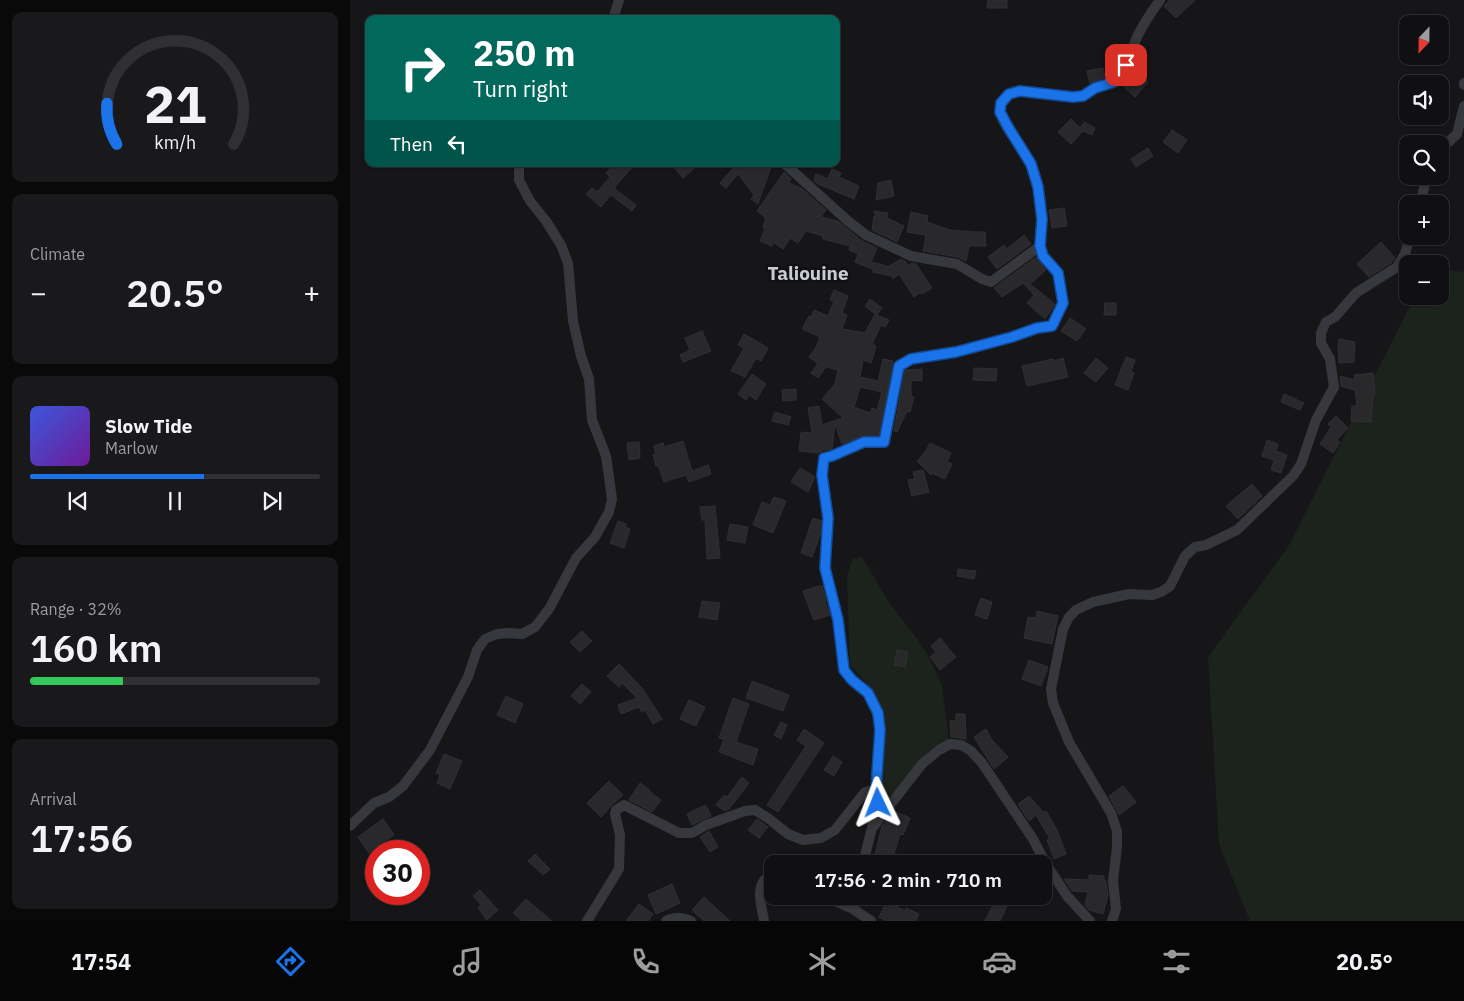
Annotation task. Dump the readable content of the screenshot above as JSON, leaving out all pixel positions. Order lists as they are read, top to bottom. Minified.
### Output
{"districts":["Taliouine"],"north":"bottom","page":{"map_buttons":["+","−"],"turn":["250 m","Turn right"],"then":"Then","tile":["Climate",["Range · 32%","160 km"],["Arrival","17:56"]],"heat":["−","20.5°","+"],"song":["Slow Tide","Marlow"],"limit":"30","trip":"17:56 · 2 min · 710 m","tabs":["17:54","20.5°"],"gauge":["21","km/h"]}}
